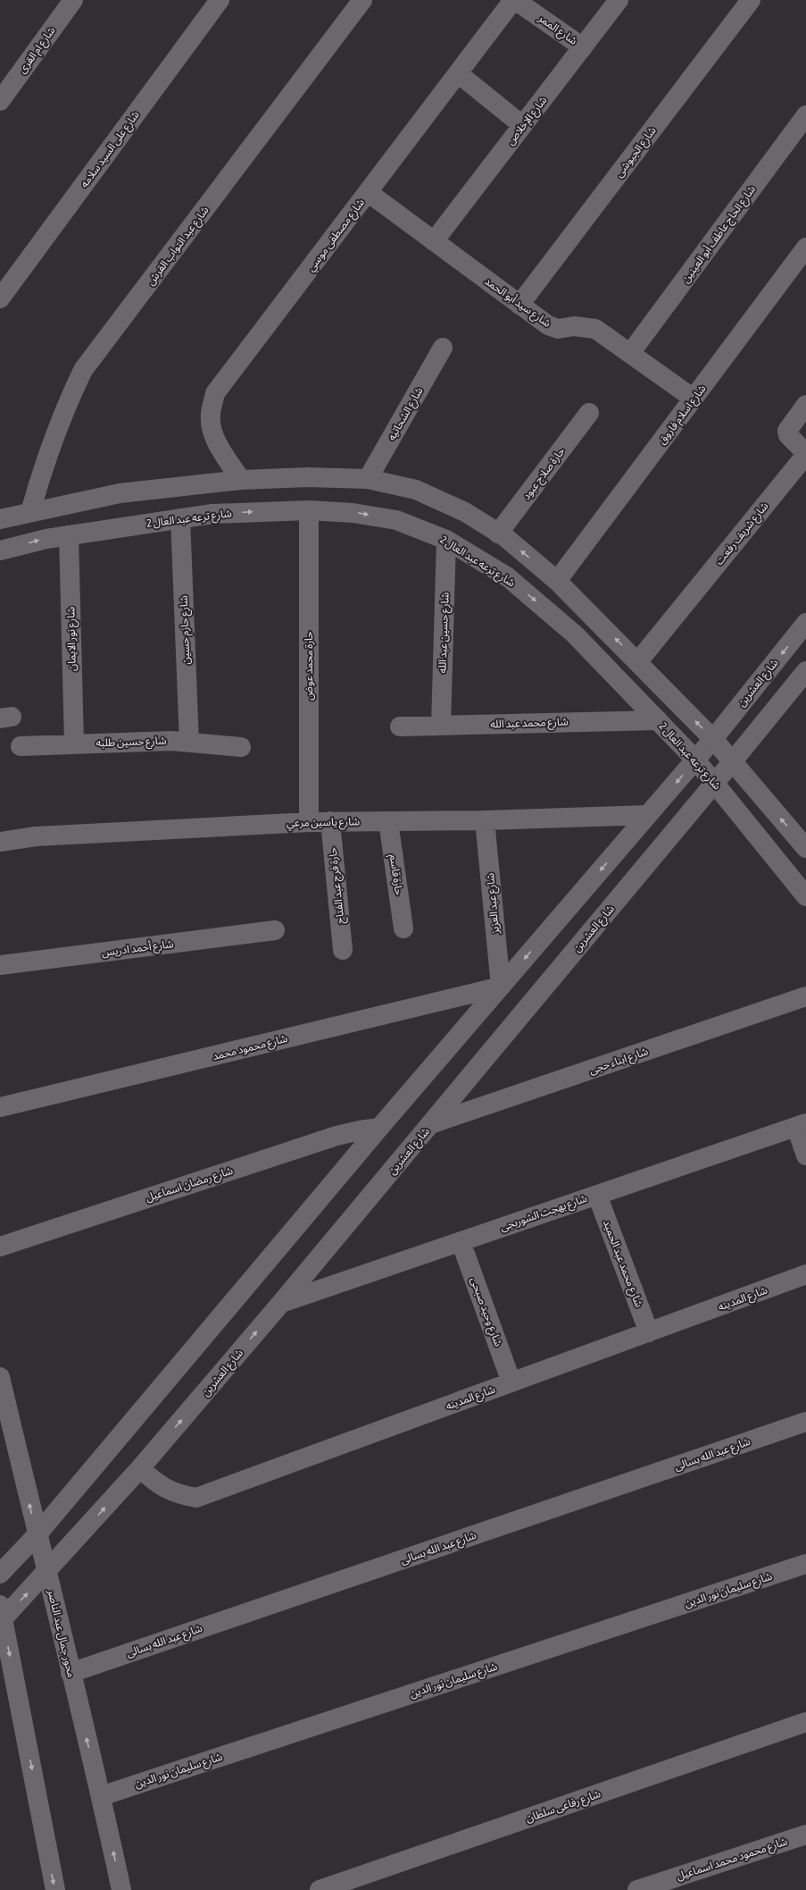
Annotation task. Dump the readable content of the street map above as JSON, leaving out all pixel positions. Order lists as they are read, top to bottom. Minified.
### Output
{"streets":{"street":["شارع الممر","شارع ام القرى","شارع الإخلاص","شارع على السيد سلامه","شارع الجيوشى","شارع الحاج عاطف أبو العينين","شارع مصطفى موسي","شارع عبد التواب القرش","شارع سيد أبو الحمد","شارع الشحاتيه","شارع اسلام فاروق","حارة صلاح عبود","شارع ترعه عبد العال 2","شارع شريف رفعت","شارع حازم حسين","شارع حسين عبد الله","شارع نور الايمان","حارة محمد عوض","شارع العشرين","شارع محمد عبد الله","شارع حسين طلبه","شارع ياسين مرعي","حارة قاسم","حارة فرج عبد الفتاح","شارع عبد العزيز","شارع أحمد ادريس","شارع محمود محمد","شارع ابناء حجى","شارع رمضان اسماعيل","شارع بهجت الشوربجى","شارع محمد عبد الحميد","شارع المدينه","شارع وحيد صبحى","شارع عبد الله بسالى","شارع سليمان نور الدين","محور جمال عبد الناصر","شارع رفاعى سلطان","شارع محمود محمد اسماعيل"]},"crossings":[["شارع الممر","شارع الإخلاص"],["شارع الممر","شارع مصطفى موسي"],["شارع الإخلاص","شارع سيد أبو الحمد"],["شارع الجيوشى","شارع سيد أبو الحمد"],["شارع الحاج عاطف أبو العينين","شارع سيد أبو الحمد"],["شارع مصطفى موسي","شارع سيد أبو الحمد"],["شارع سيد أبو الحمد","شارع اسلام فاروق"],["شارع ترعه عبد العال 2","شارع حازم حسين"],["شارع ترعه عبد العال 2","شارع حسين عبد الله"],["شارع ترعه عبد العال 2","شارع نور الايمان"],["شارع ترعه عبد العال 2","حارة محمد عوض"],["شارع ترعه عبد العال 2","شارع العشرين"],["شارع ترعه عبد العال 2","شارع محمد عبد الله"],["شارع حازم حسين","شارع حسين طلبه"],["شارع حسين عبد الله","شارع محمد عبد الله"],["شارع نور الايمان","شارع حسين طلبه"],["حارة محمد عوض","شارع ياسين مرعي"],["شارع العشرين","شارع ياسين مرعي"],["شارع العشرين","شارع عبد العزيز"],["شارع العشرين","شارع محمود محمد"],["شارع العشرين","شارع ابناء حجى"],["شارع العشرين","شارع رمضان اسماعيل"],["شارع العشرين","شارع بهجت الشوربجى"],["شارع العشرين","شارع المدينه"],["شارع العشرين","محور جمال عبد الناصر"],["شارع ياسين مرعي","حارة قاسم"],["شارع ياسين مرعي","حارة فرج عبد الفتاح"],["شارع ياسين مرعي","شارع عبد العزيز"],["شارع عبد العزيز","شارع محمود محمد"],["شارع بهجت الشوربجى","شارع محمد عبد الحميد"],["شارع بهجت الشوربجى","شارع وحيد صبحى"],["شارع محمد عبد الحميد","شارع المدينه"],["شارع المدينه","شارع وحيد صبحى"],["شارع عبد الله بسالى","محور جمال عبد الناصر"],["شارع سليمان نور الدين","محور جمال عبد الناصر"]]}
